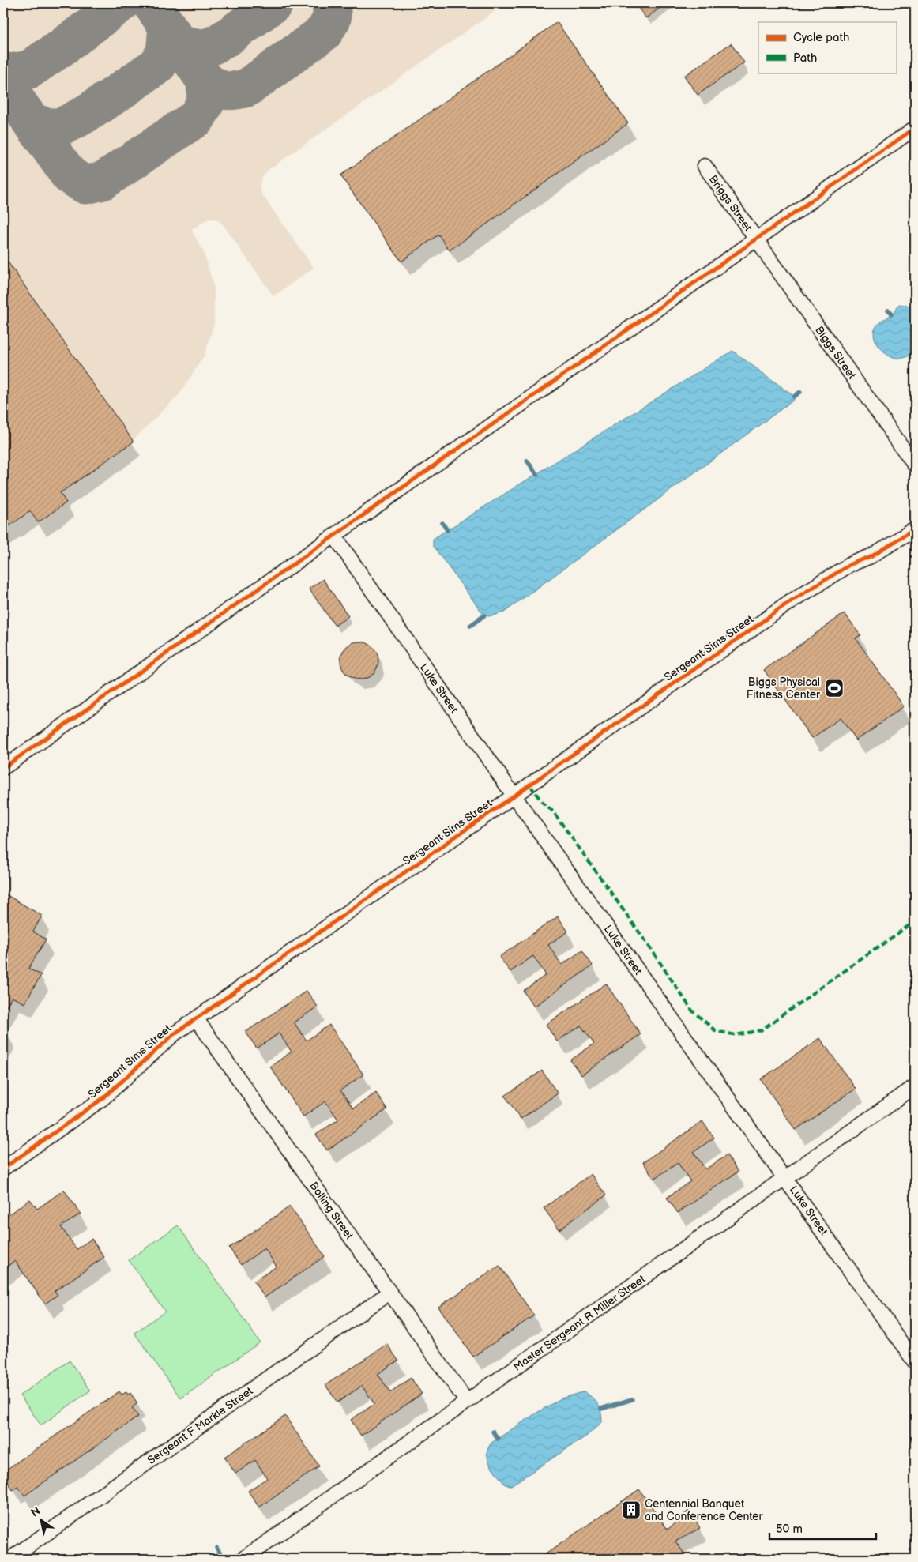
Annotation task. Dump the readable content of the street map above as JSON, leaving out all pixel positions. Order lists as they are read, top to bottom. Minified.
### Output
{"streets":{"street":["Briggs Street","Biggs Street","Sergeant Sims Street","Luke Street","Bolling Street","Master Sergeant R Miller Street","Sergeant F Markle Street"]},"crossings":[["Briggs Street","Biggs Street"],["Sergeant Sims Street","Luke Street"],["Sergeant Sims Street","Bolling Street"],["Luke Street","Master Sergeant R Miller Street"],["Bolling Street","Master Sergeant R Miller Street"],["Bolling Street","Sergeant F Markle Street"]],"places":{"sports":["Biggs Physical Fitness Center"],"building":["Centennial Banquet and Conference Center"]},"legend":["Cycle path","Path"],"scale_bar":"50 m","north":"top left"}
